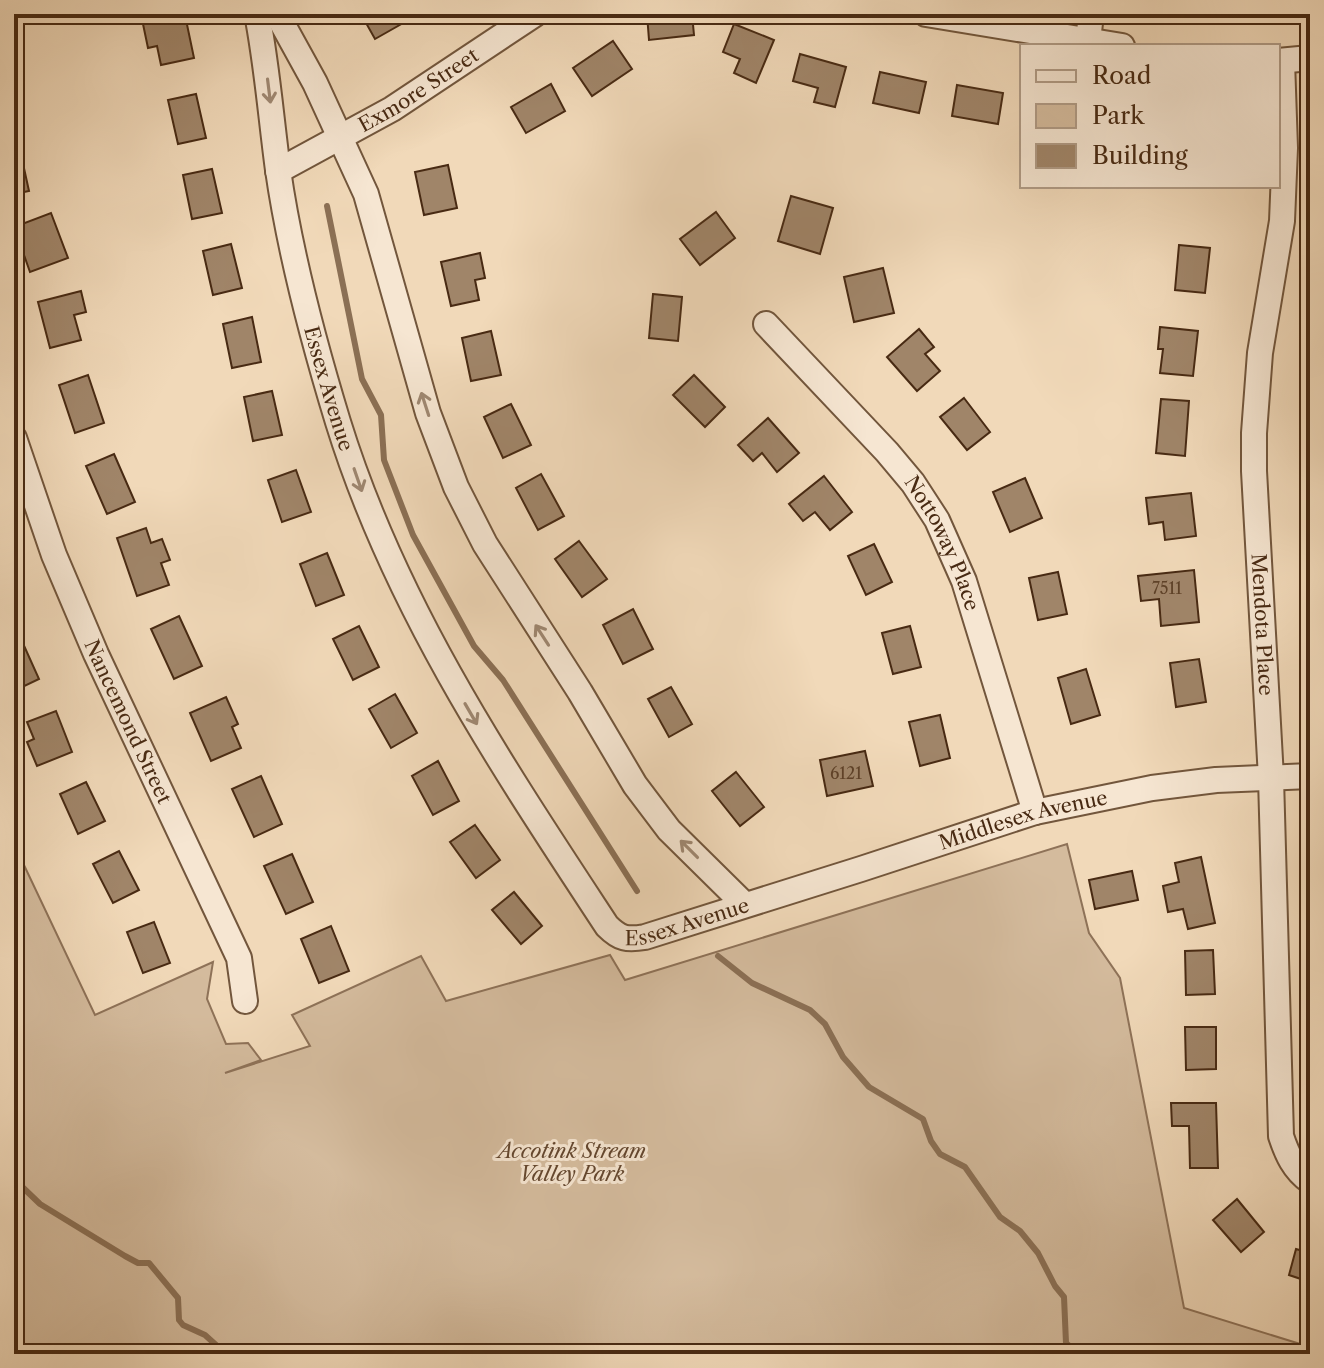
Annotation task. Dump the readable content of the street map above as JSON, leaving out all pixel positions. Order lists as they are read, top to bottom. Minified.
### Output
{"streets":{"street":["Exmore Street","Essex Avenue","Nottoway Place","Mendota Place","Nancemond Street","Middlesex Avenue"]},"crossings":[["Exmore Street","Essex Avenue"],["Essex Avenue","Middlesex Avenue"],["Nottoway Place","Middlesex Avenue"],["Mendota Place","Middlesex Avenue"]],"parks":["Accotink Stream Valley Park"],"house_numbers":["7511","6121"],"legend":["Road","Park","Building"]}
